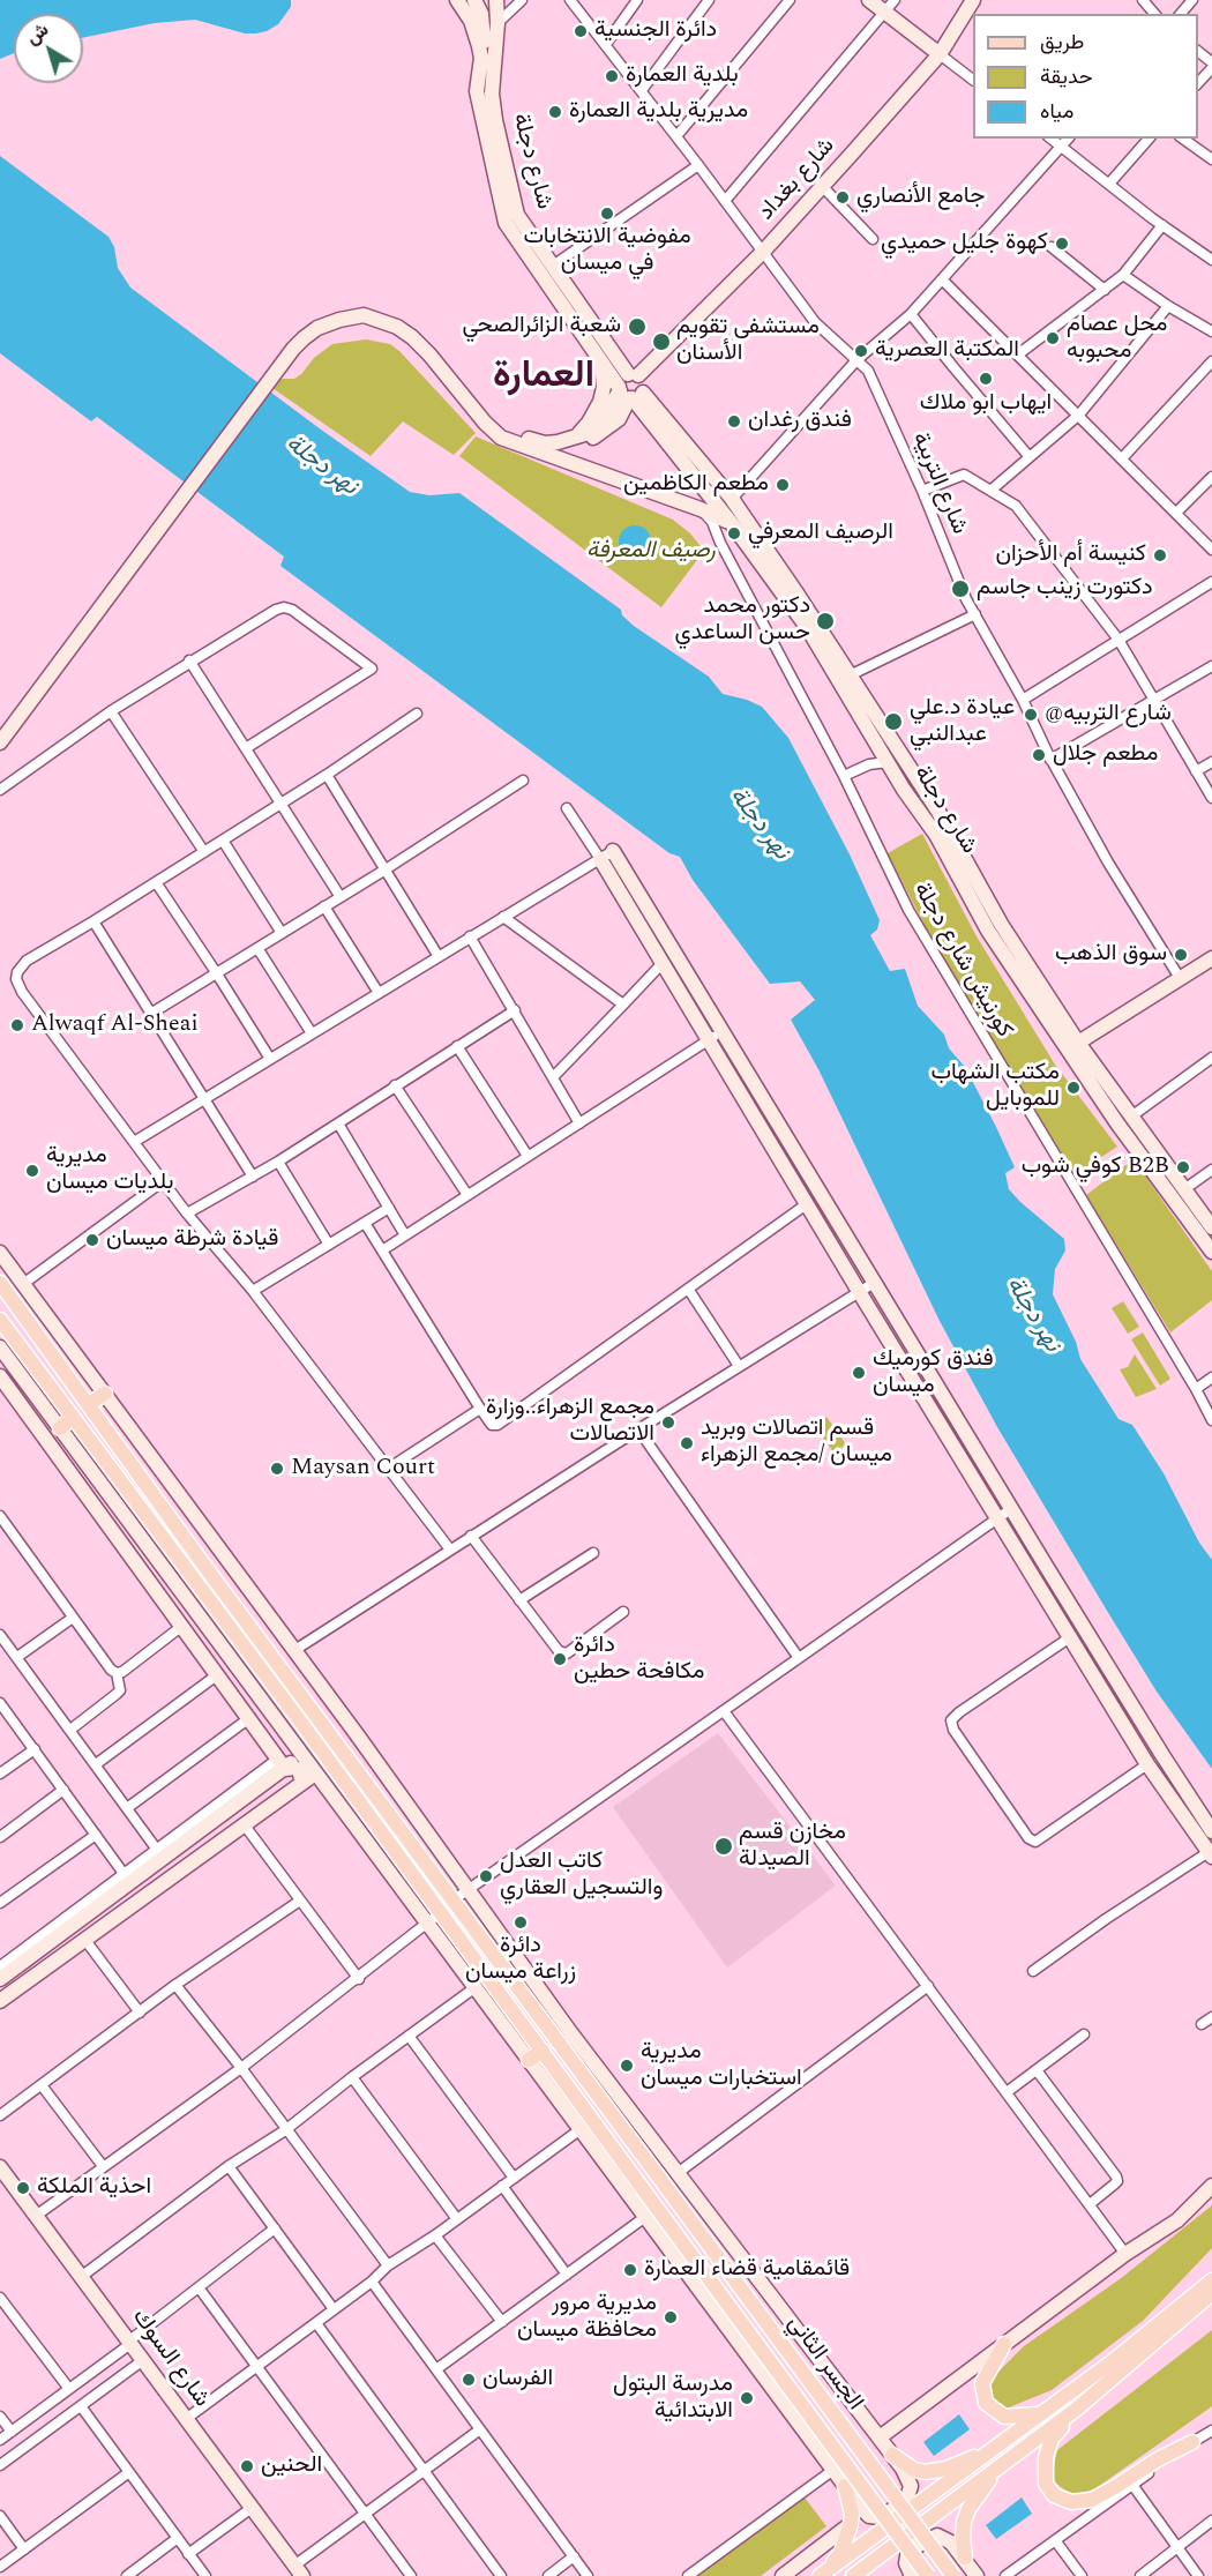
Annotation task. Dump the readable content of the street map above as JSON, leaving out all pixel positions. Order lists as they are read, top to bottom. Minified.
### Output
{"streets":{"main road":["الجسر الثاني"],"street":["شارع دجلة","شارع بغداد","شارع التربية","كورنيش شارع دجلة","شارع السوك"]},"crossings":[["شارع دجلة","شارع بغداد"],["شارع بغداد","شارع التربية"]],"districts":["العمارة"],"water":["نهر دجلة"],"parks":["رصيف المعرفة"],"places":["دائرة الجنسية","بلدية العمارة","مديرية بلدية العمارة","جامع الأنصاري","مفوضية الانتخابات في ميسان","كهوة جليل حميدي","شعبة الزائرالصحي","محل عصام محبوبه","مستشفى تقويم الأسنان","المكتبة العصرية","ايهاب ابو ملاك","فندق رغدان","مطعم الكاظمين","الرصيف المعرفي","كنيسة أم الأحزان","دكتورت زينب جاسم","دكتور محمد حسن الساعدي","@شارع التربيه","عيادة د.علي عبدالنبي","مطعم جلال","سوق الذهب","Alwaqf Al-Sheai","مكتب الشهاب للموبايل","كوفي شوب B2B","مديرية بلديات ميسان","قيادة شرطة ميسان","فندق كورميك ميسان","مجمع الزهراء..وزارة الاتصالات","قسم اتصالات وبريد ميسان /مجمع الزهراء","Maysan Court","دائرة مكافحة حطين","مخازن قسم الصيدلة","كاتب العدل والتسجيل العقاري","دائرة زراعة ميسان","مديرية استخبارات ميسان","احذية الملكة","قائمقامية قضاء العمارة","مديرية مرور محافظة ميسان","الفرسان","مدرسة البتول الابتدائية","الحنين"],"legend":["طريق","حديقة","مياه"],"north":"top left"}
